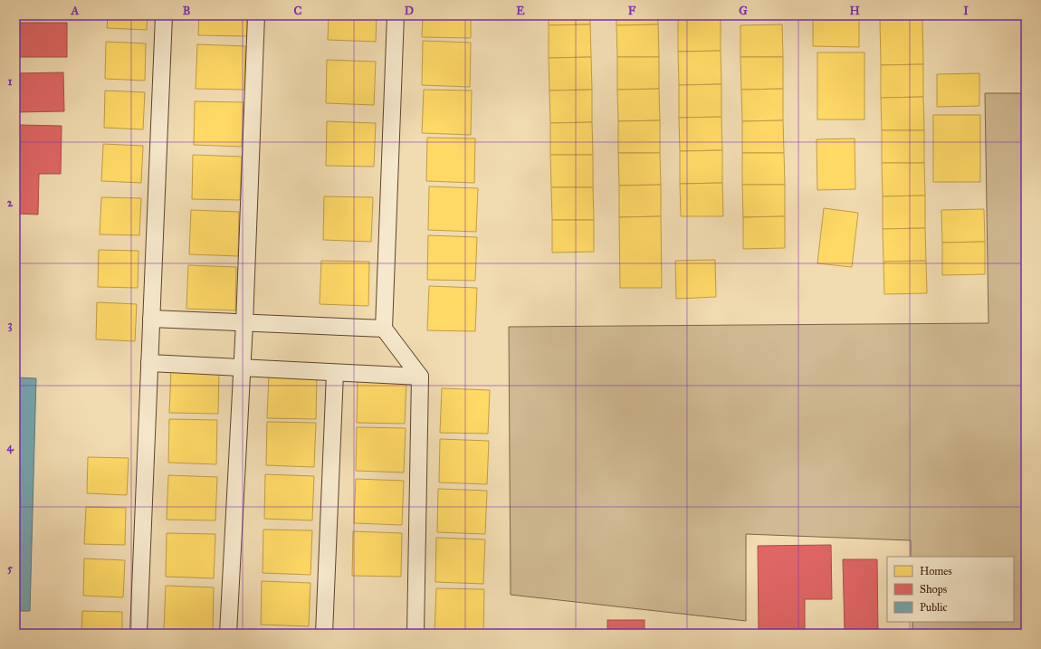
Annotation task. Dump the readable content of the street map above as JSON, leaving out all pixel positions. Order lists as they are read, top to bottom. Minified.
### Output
{"legend":["Homes","Shops","Public"],"grid":{"columns":["A","B","C","D","E","F","G","H","I"],"rows":["1","2","3","4","5"]}}
